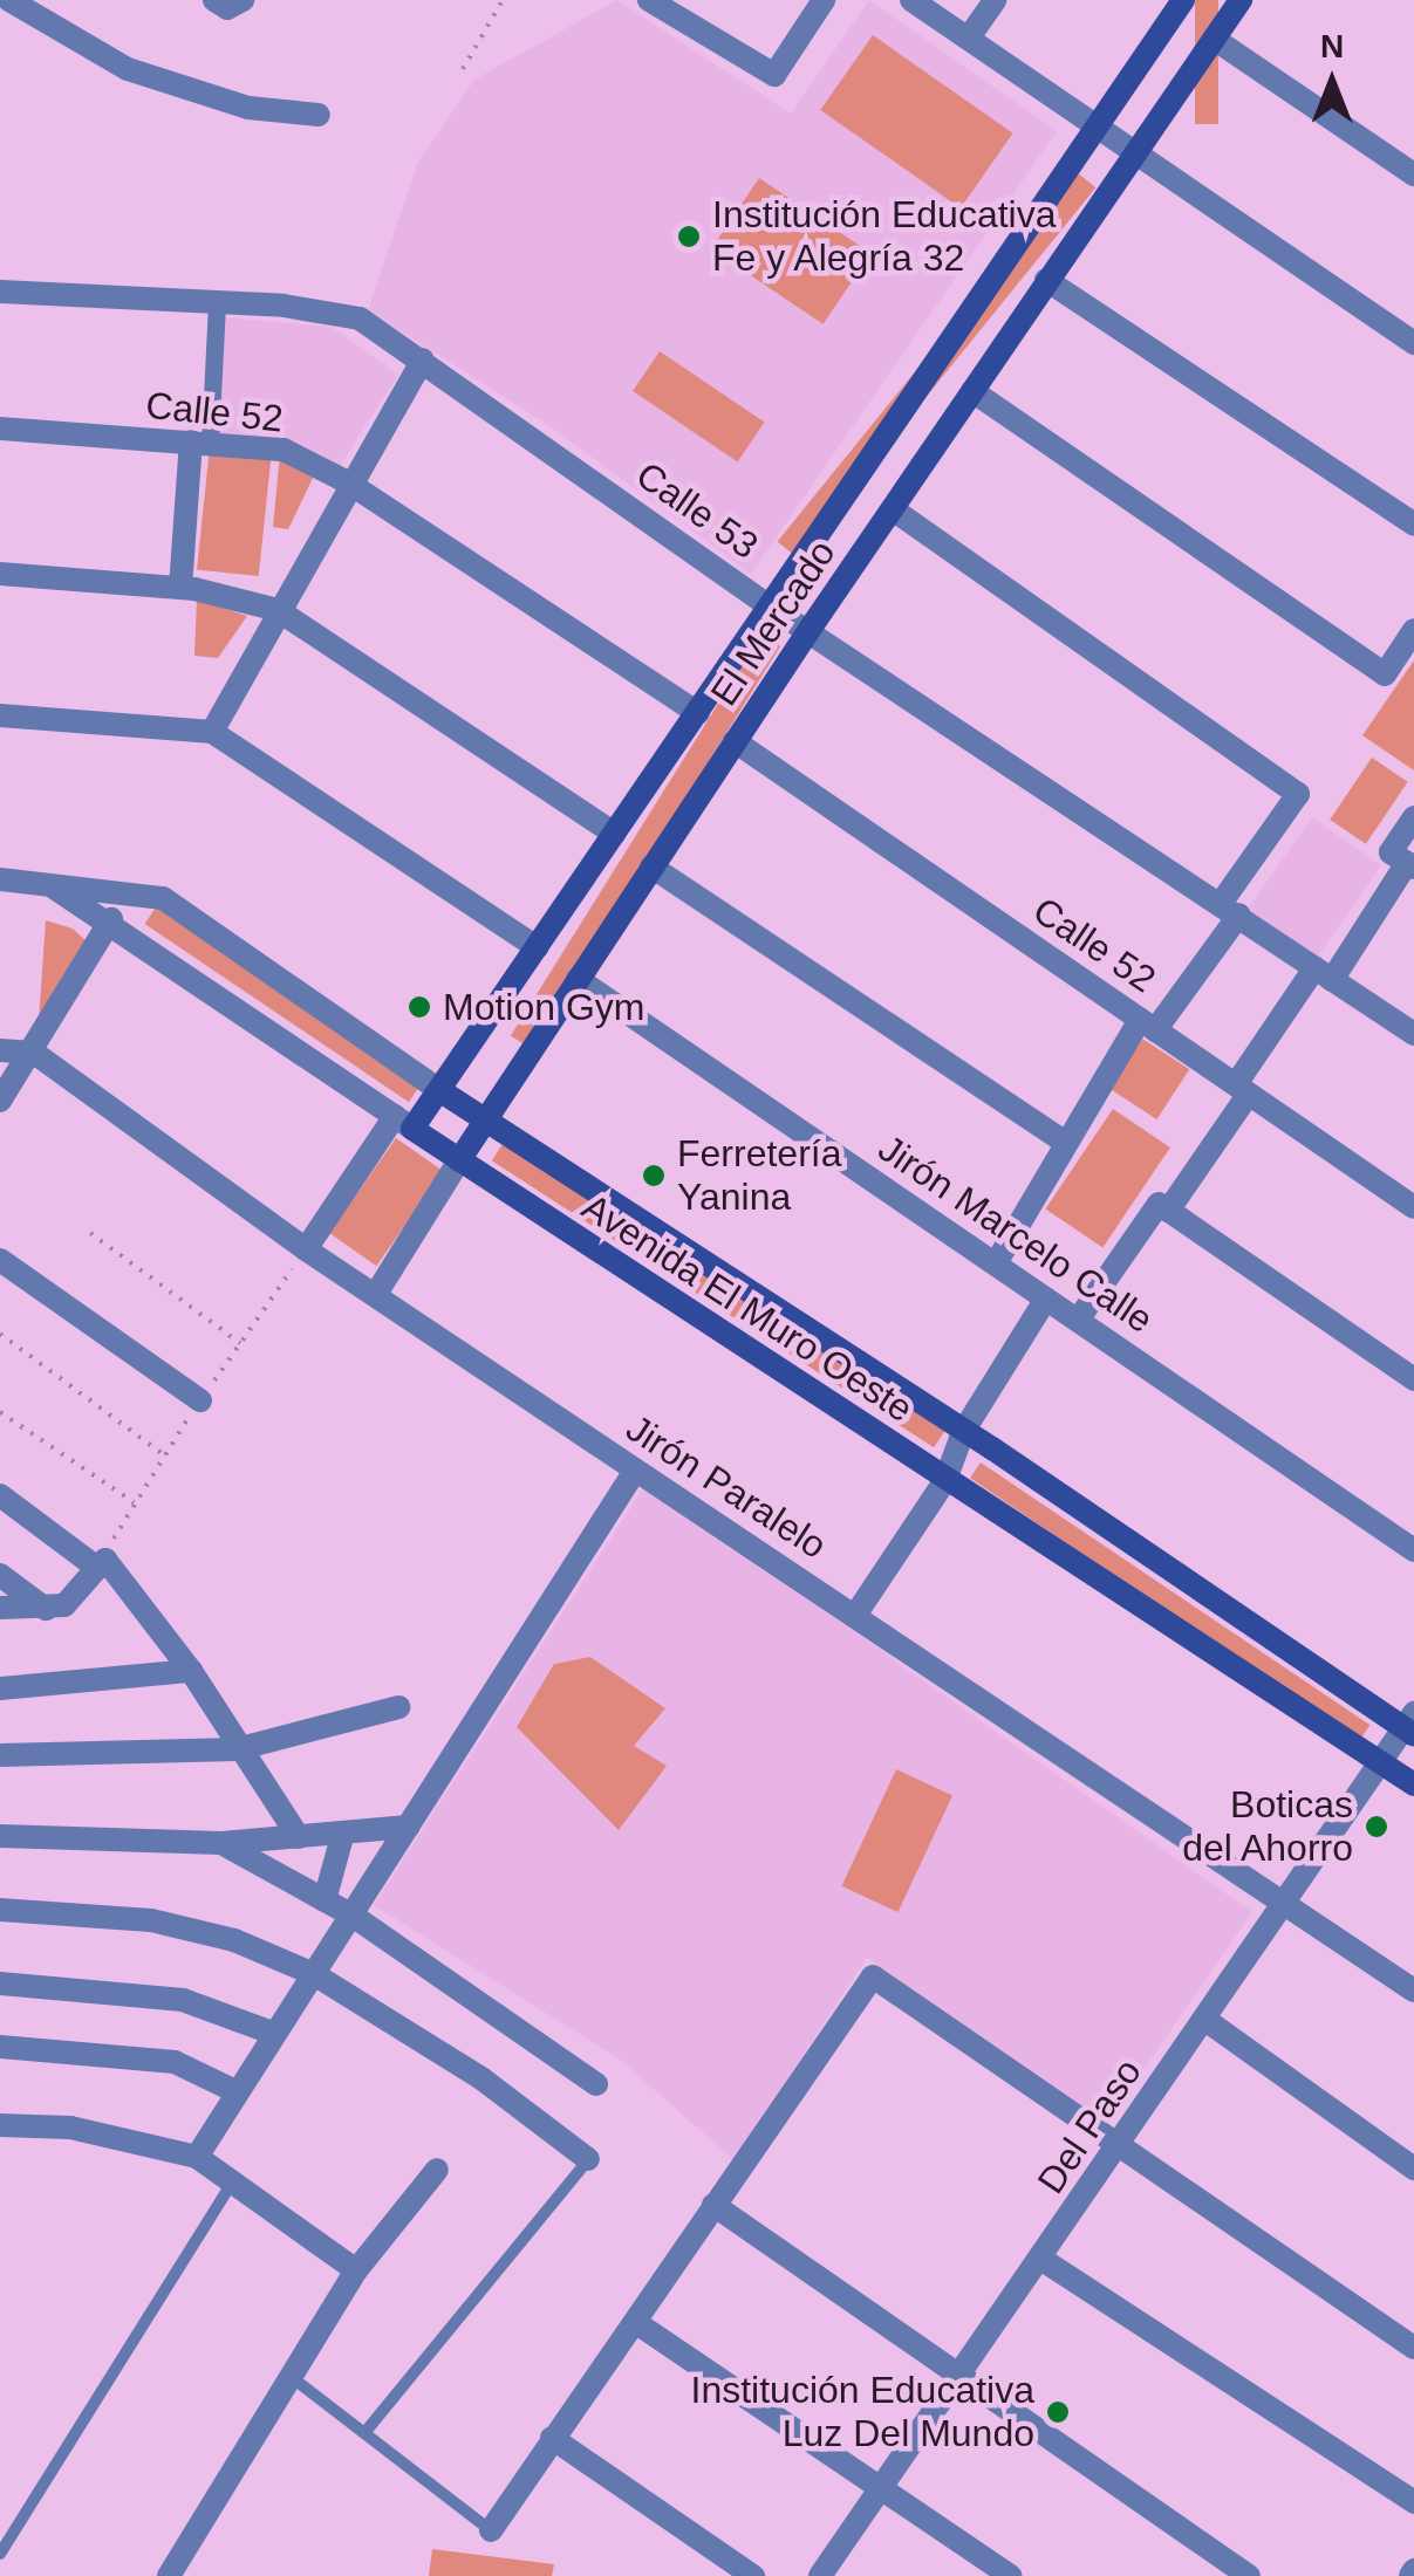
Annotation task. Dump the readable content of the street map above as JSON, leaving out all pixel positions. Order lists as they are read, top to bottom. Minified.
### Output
{"streets":{"main road":["El Mercado","Avenida El Muro Oeste"],"street":["Calle 52","Calle 53","Jirón Marcelo Calle","Jirón Paralelo","Del Paso"]},"crossings":[["Calle 52","El Mercado"],["Calle 53","El Mercado"],["El Mercado","Jirón Marcelo Calle"],["El Mercado","Avenida El Muro Oeste"],["El Mercado","Jirón Paralelo"],["Avenida El Muro Oeste","Del Paso"],["Jirón Paralelo","Del Paso"]],"places":["Institución Educativa Fe y Alegría 32","Motion Gym","Ferretería Yanina","Boticas del Ahorro","Institución Educativa Luz Del Mundo"],"north":"top"}
